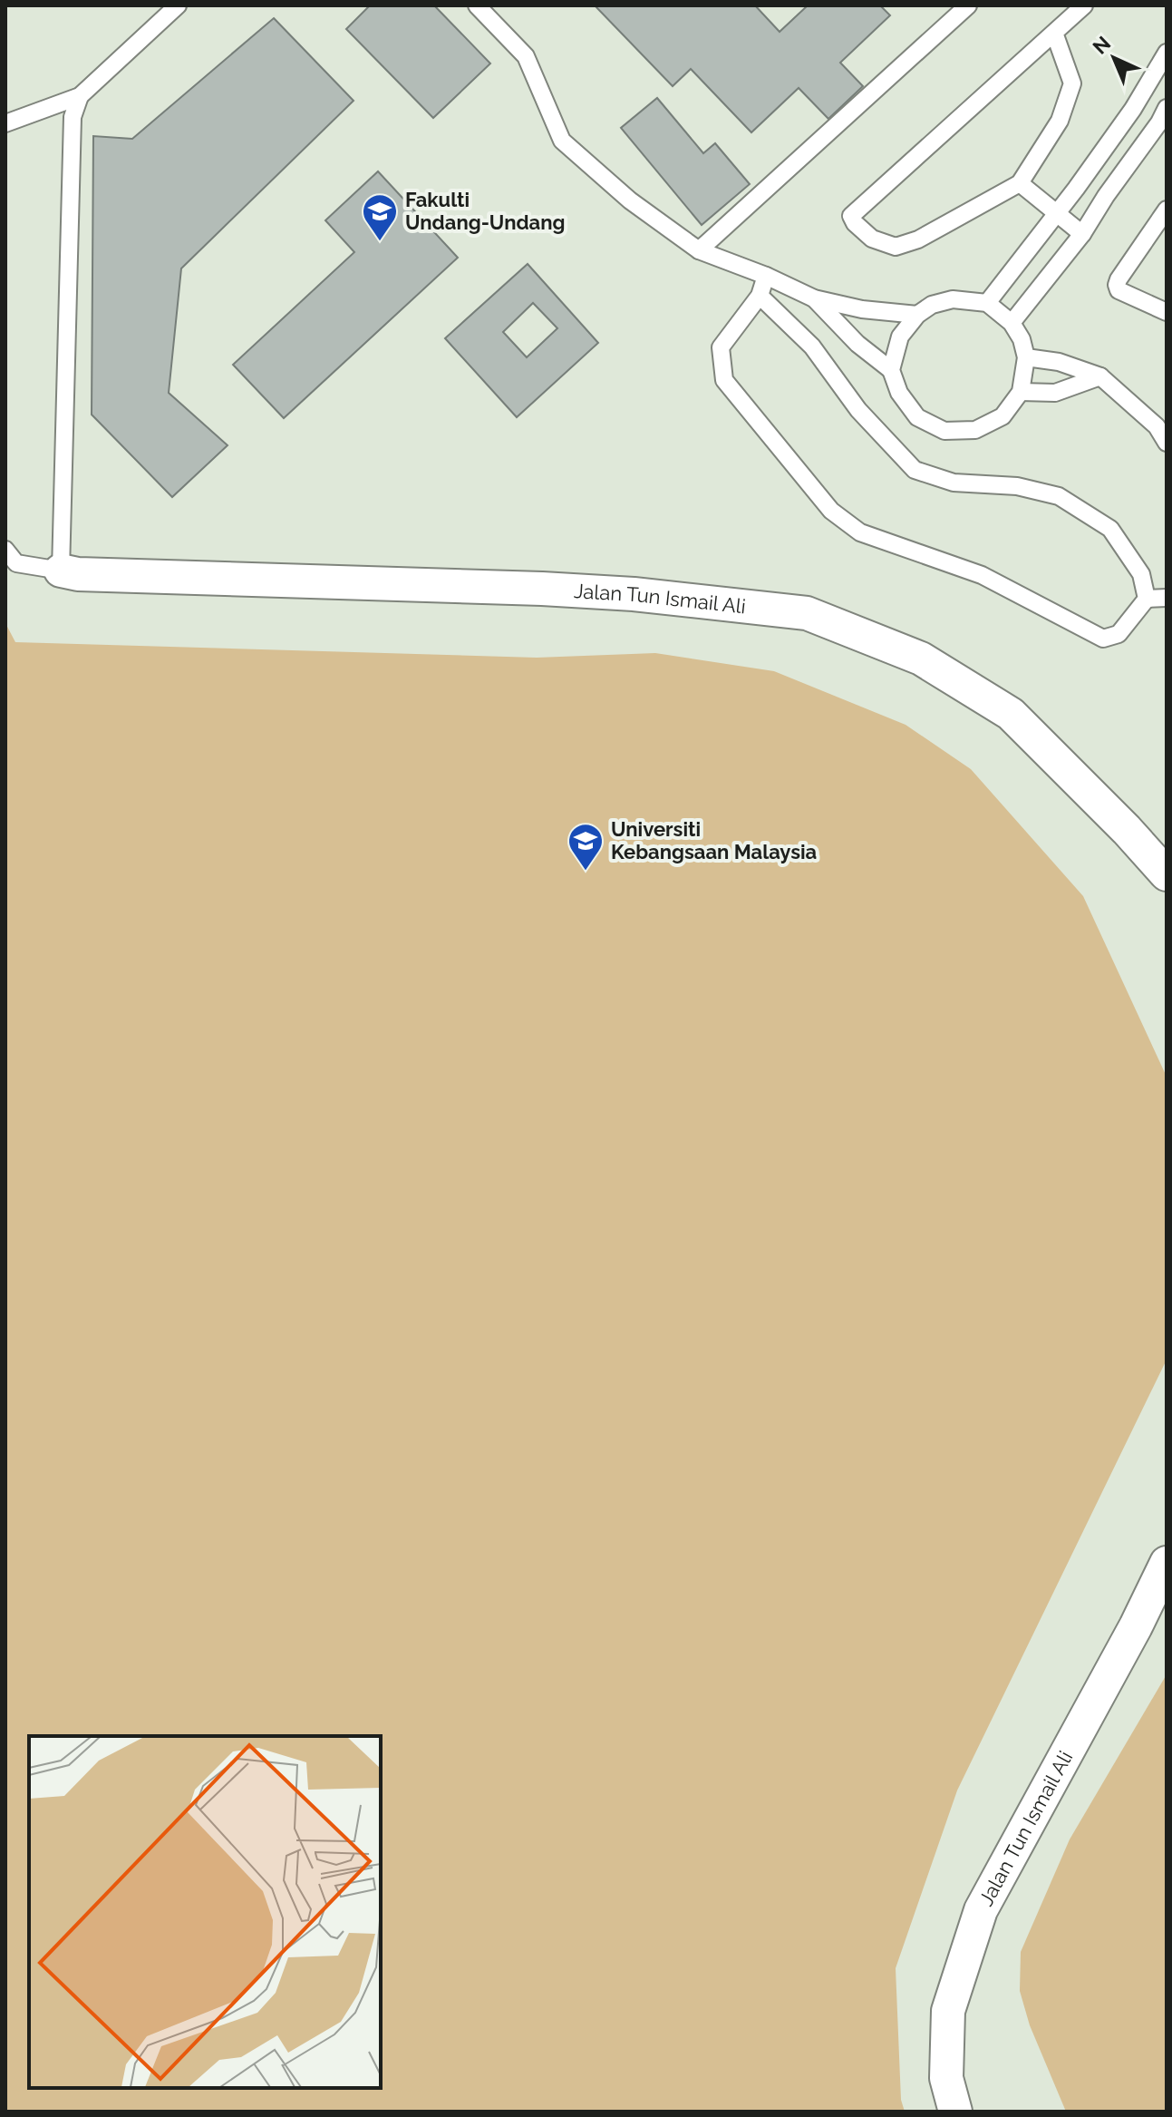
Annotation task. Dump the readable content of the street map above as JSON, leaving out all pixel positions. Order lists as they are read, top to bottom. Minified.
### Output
{"streets":{"street":["Jalan Tun Ismail Ali"]},"places":{"school or university":["Fakulti Undang-Undang","Universiti Kebangsaan Malaysia"]},"north":"top left"}
